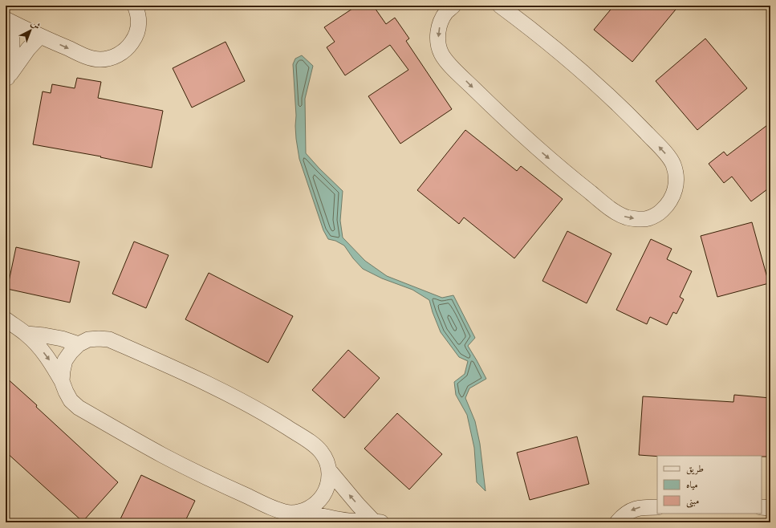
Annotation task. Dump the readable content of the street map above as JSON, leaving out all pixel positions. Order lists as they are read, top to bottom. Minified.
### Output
{"legend":["طريق","مياه","مبنى"],"north":"top right"}
